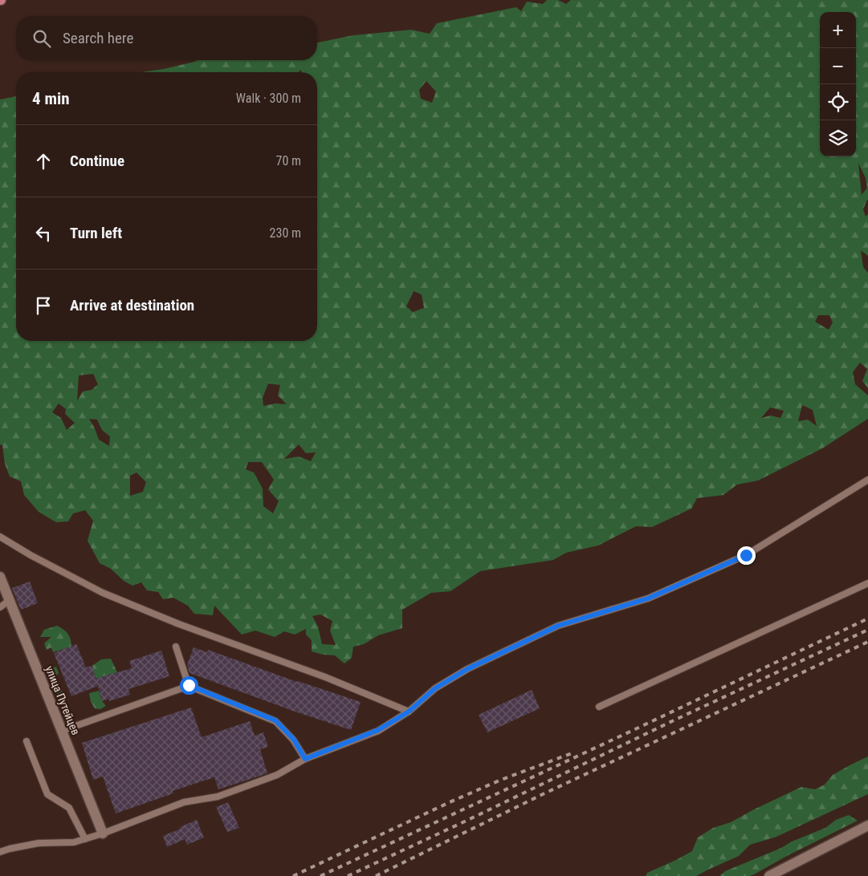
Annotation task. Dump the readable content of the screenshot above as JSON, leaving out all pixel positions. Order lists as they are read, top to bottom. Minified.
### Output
{"streets":{"street":["улица Путейцев"]},"page":{"map_buttons":["+","−"],"search":"Search here","heading":["4 min","Walk · 300 m"],"list":[["Continue","70 m"],["Turn left","230 m"],"Arrive at destination"]}}
